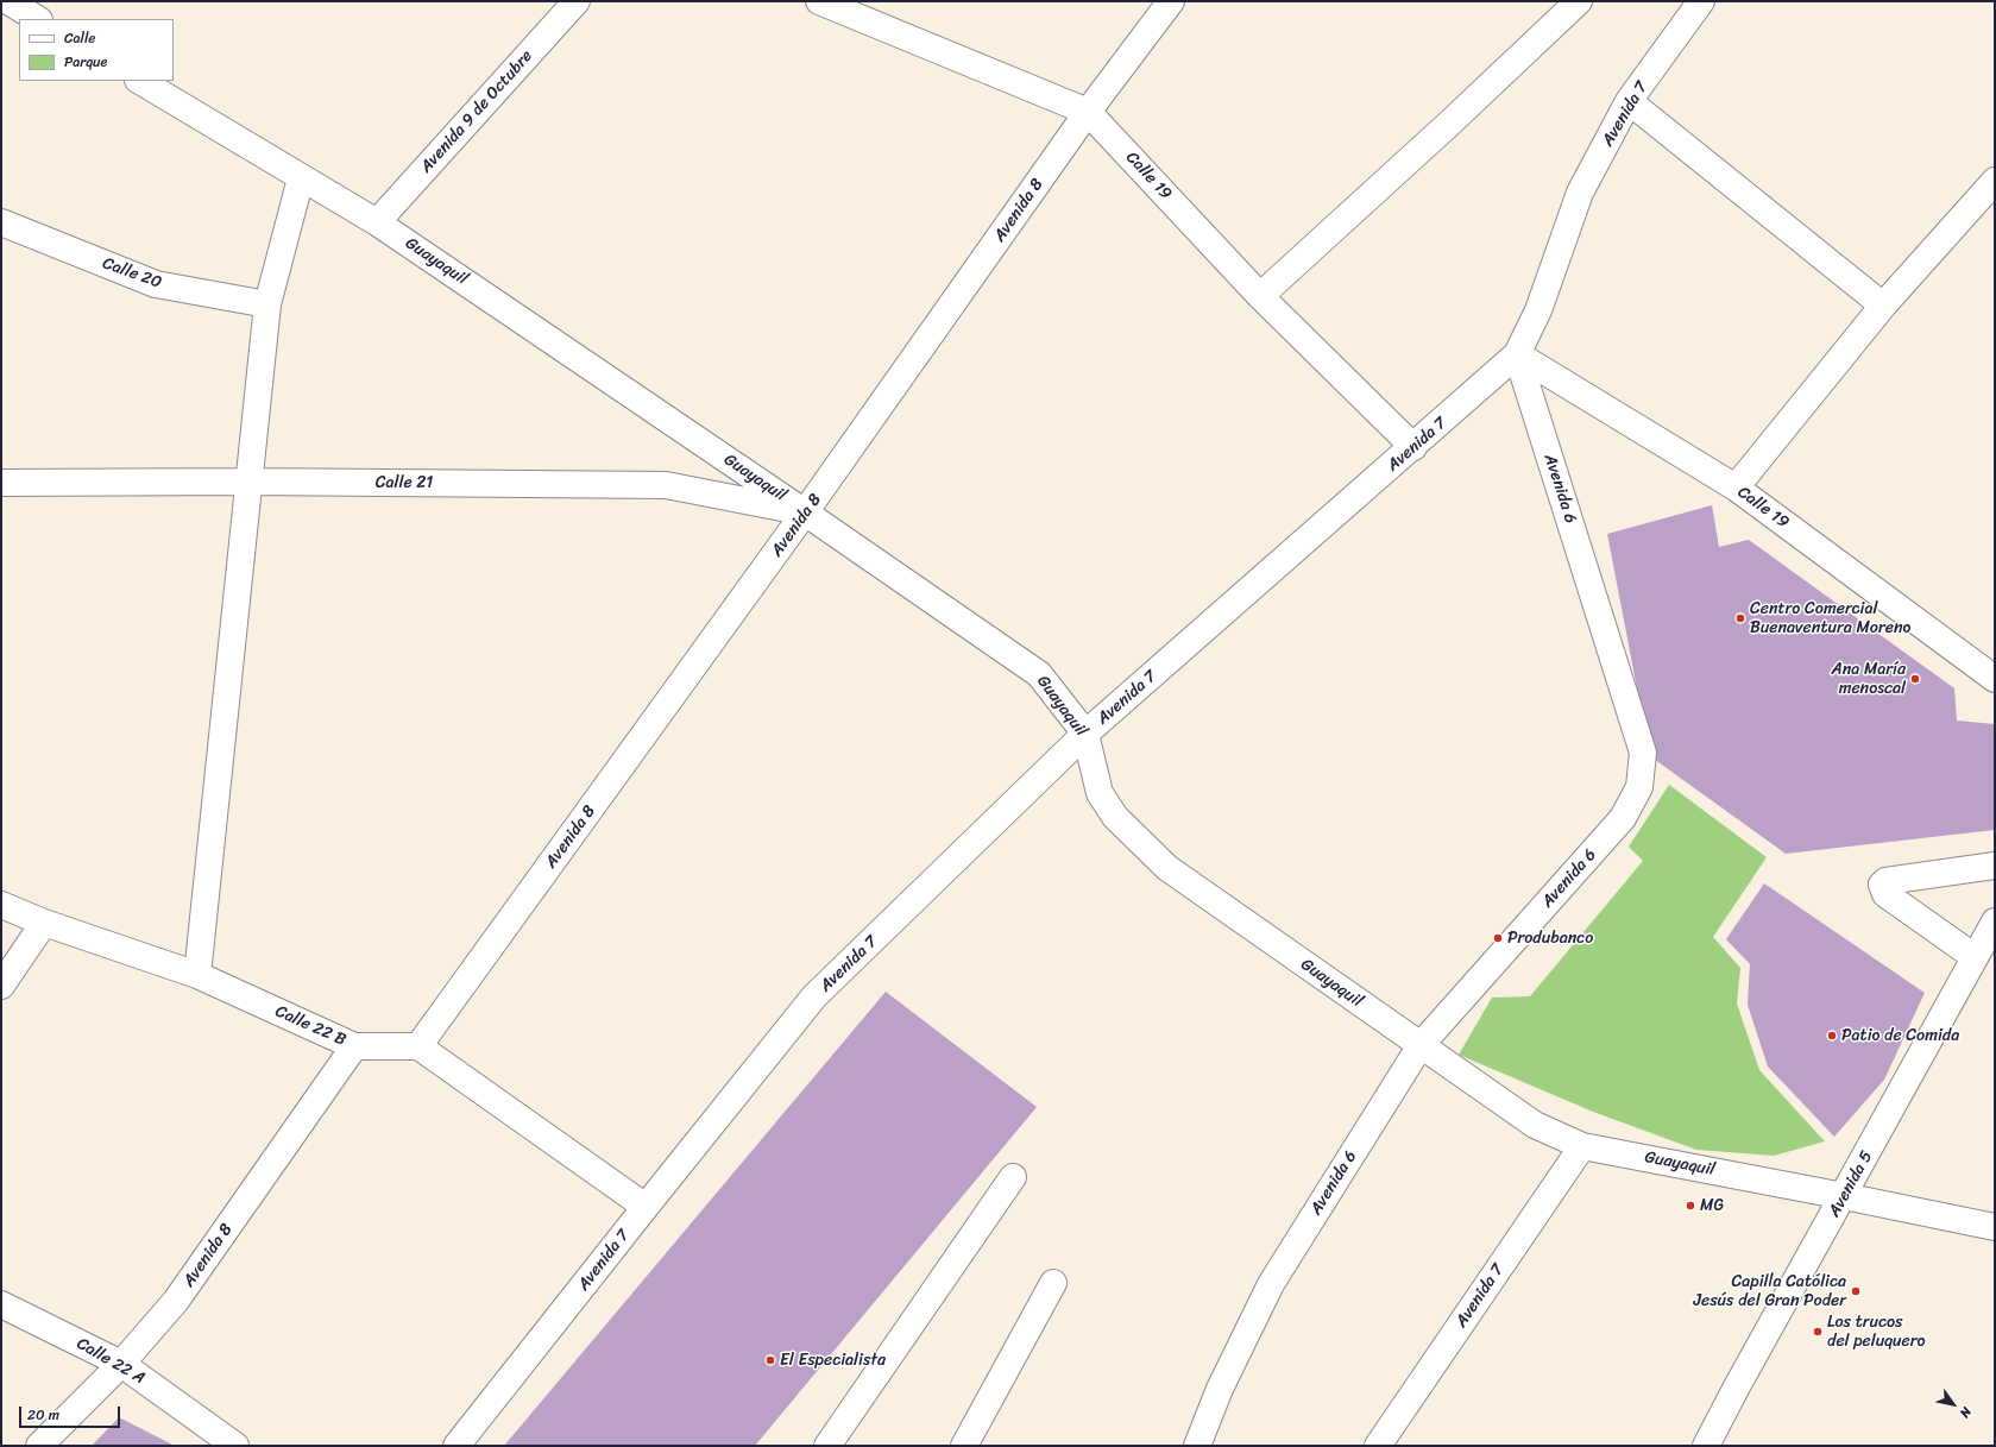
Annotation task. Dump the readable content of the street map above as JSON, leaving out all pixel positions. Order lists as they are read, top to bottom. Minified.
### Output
{"streets":{"street":["Avenida 9 de Octubre","Avenida 7","Calle 19","Avenida 8","Guayaquil","Calle 20","Calle 21","Avenida 6","Calle 22 B","Avenida 5","Calle 22 A"]},"crossings":[["Avenida 9 de Octubre","Guayaquil"],["Avenida 7","Calle 19"],["Avenida 7","Guayaquil"],["Avenida 7","Avenida 6"],["Calle 19","Avenida 8"],["Calle 19","Avenida 6"],["Avenida 8","Guayaquil"],["Avenida 8","Calle 21"],["Avenida 8","Calle 22 B"],["Avenida 8","Calle 22 A"],["Guayaquil","Calle 21"],["Guayaquil","Avenida 6"],["Guayaquil","Avenida 5"]],"places":["Centro Comercial Buenaventura Moreno","Ana María menoscal","Produbanco","Patio de Comida","MG","Capilla Católica Jesús del Gran Poder","Los trucos del peluquero","El Especialista"],"legend":["Calle","Parque"],"scale_bar":"20 m","north":"bottom right"}
